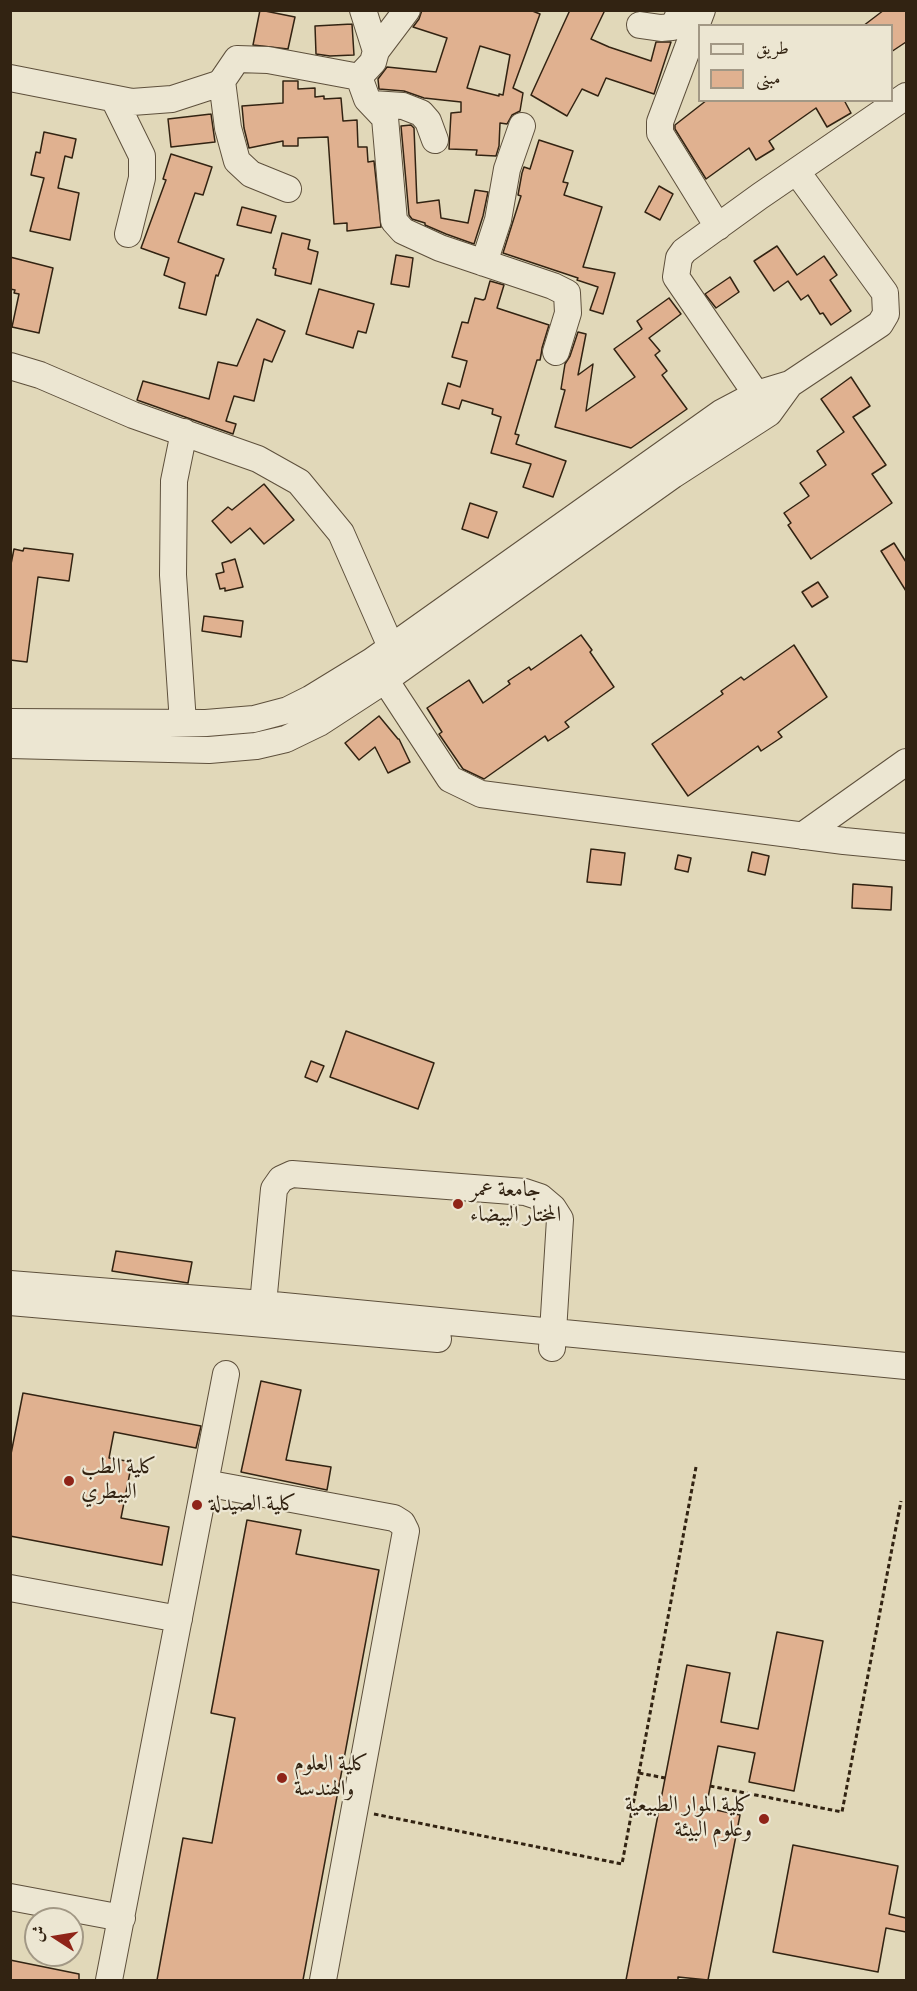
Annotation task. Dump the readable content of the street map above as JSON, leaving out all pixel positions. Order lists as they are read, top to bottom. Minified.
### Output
{"places":["جامعة عمر المختار البيضاء","كلية الطب البيطري","كلية الصيدلة","كلية العلوم والهندسة","كلية الموار الطبيعية وعلوم البيئة"],"legend":["طريق","مبنى"],"north":"left"}
